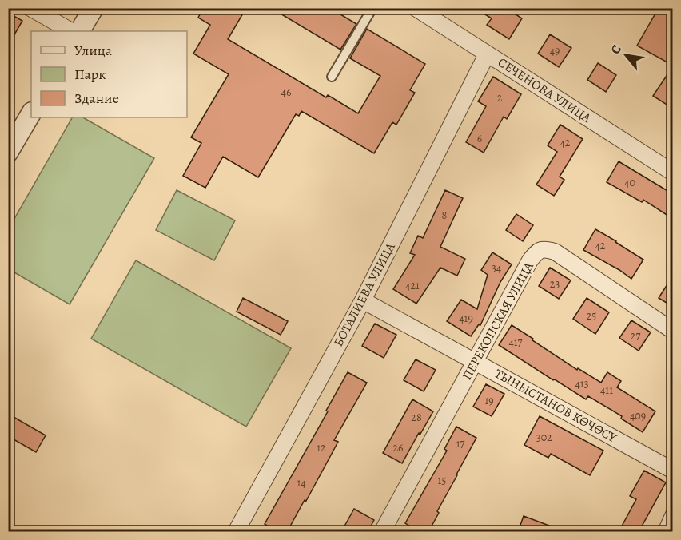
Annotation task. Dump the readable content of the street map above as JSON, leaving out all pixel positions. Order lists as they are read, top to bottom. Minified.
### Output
{"streets":{"street":["СЕЧЕНОВА УЛИЦА","БОТАЛИЕВА УЛИЦА","ПЕРЕКОПСКАЯ УЛИЦА","ТЫНЫСТАНОВ КӨЧӨСҮ"]},"crossings":[["СЕЧЕНОВА УЛИЦА","БОТАЛИЕВА УЛИЦА"],["БОТАЛИЕВА УЛИЦА","ТЫНЫСТАНОВ КӨЧӨСҮ"],["ПЕРЕКОПСКАЯ УЛИЦА","ТЫНЫСТАНОВ КӨЧӨСҮ"]],"house_numbers":["49","46","2","6","42","40","8","42","34","23","421","25","419","27","417","413","411","19","409","28","302","17","12","26","15","14"],"legend":["Улица","Парк","Здание"],"north":"top left"}
